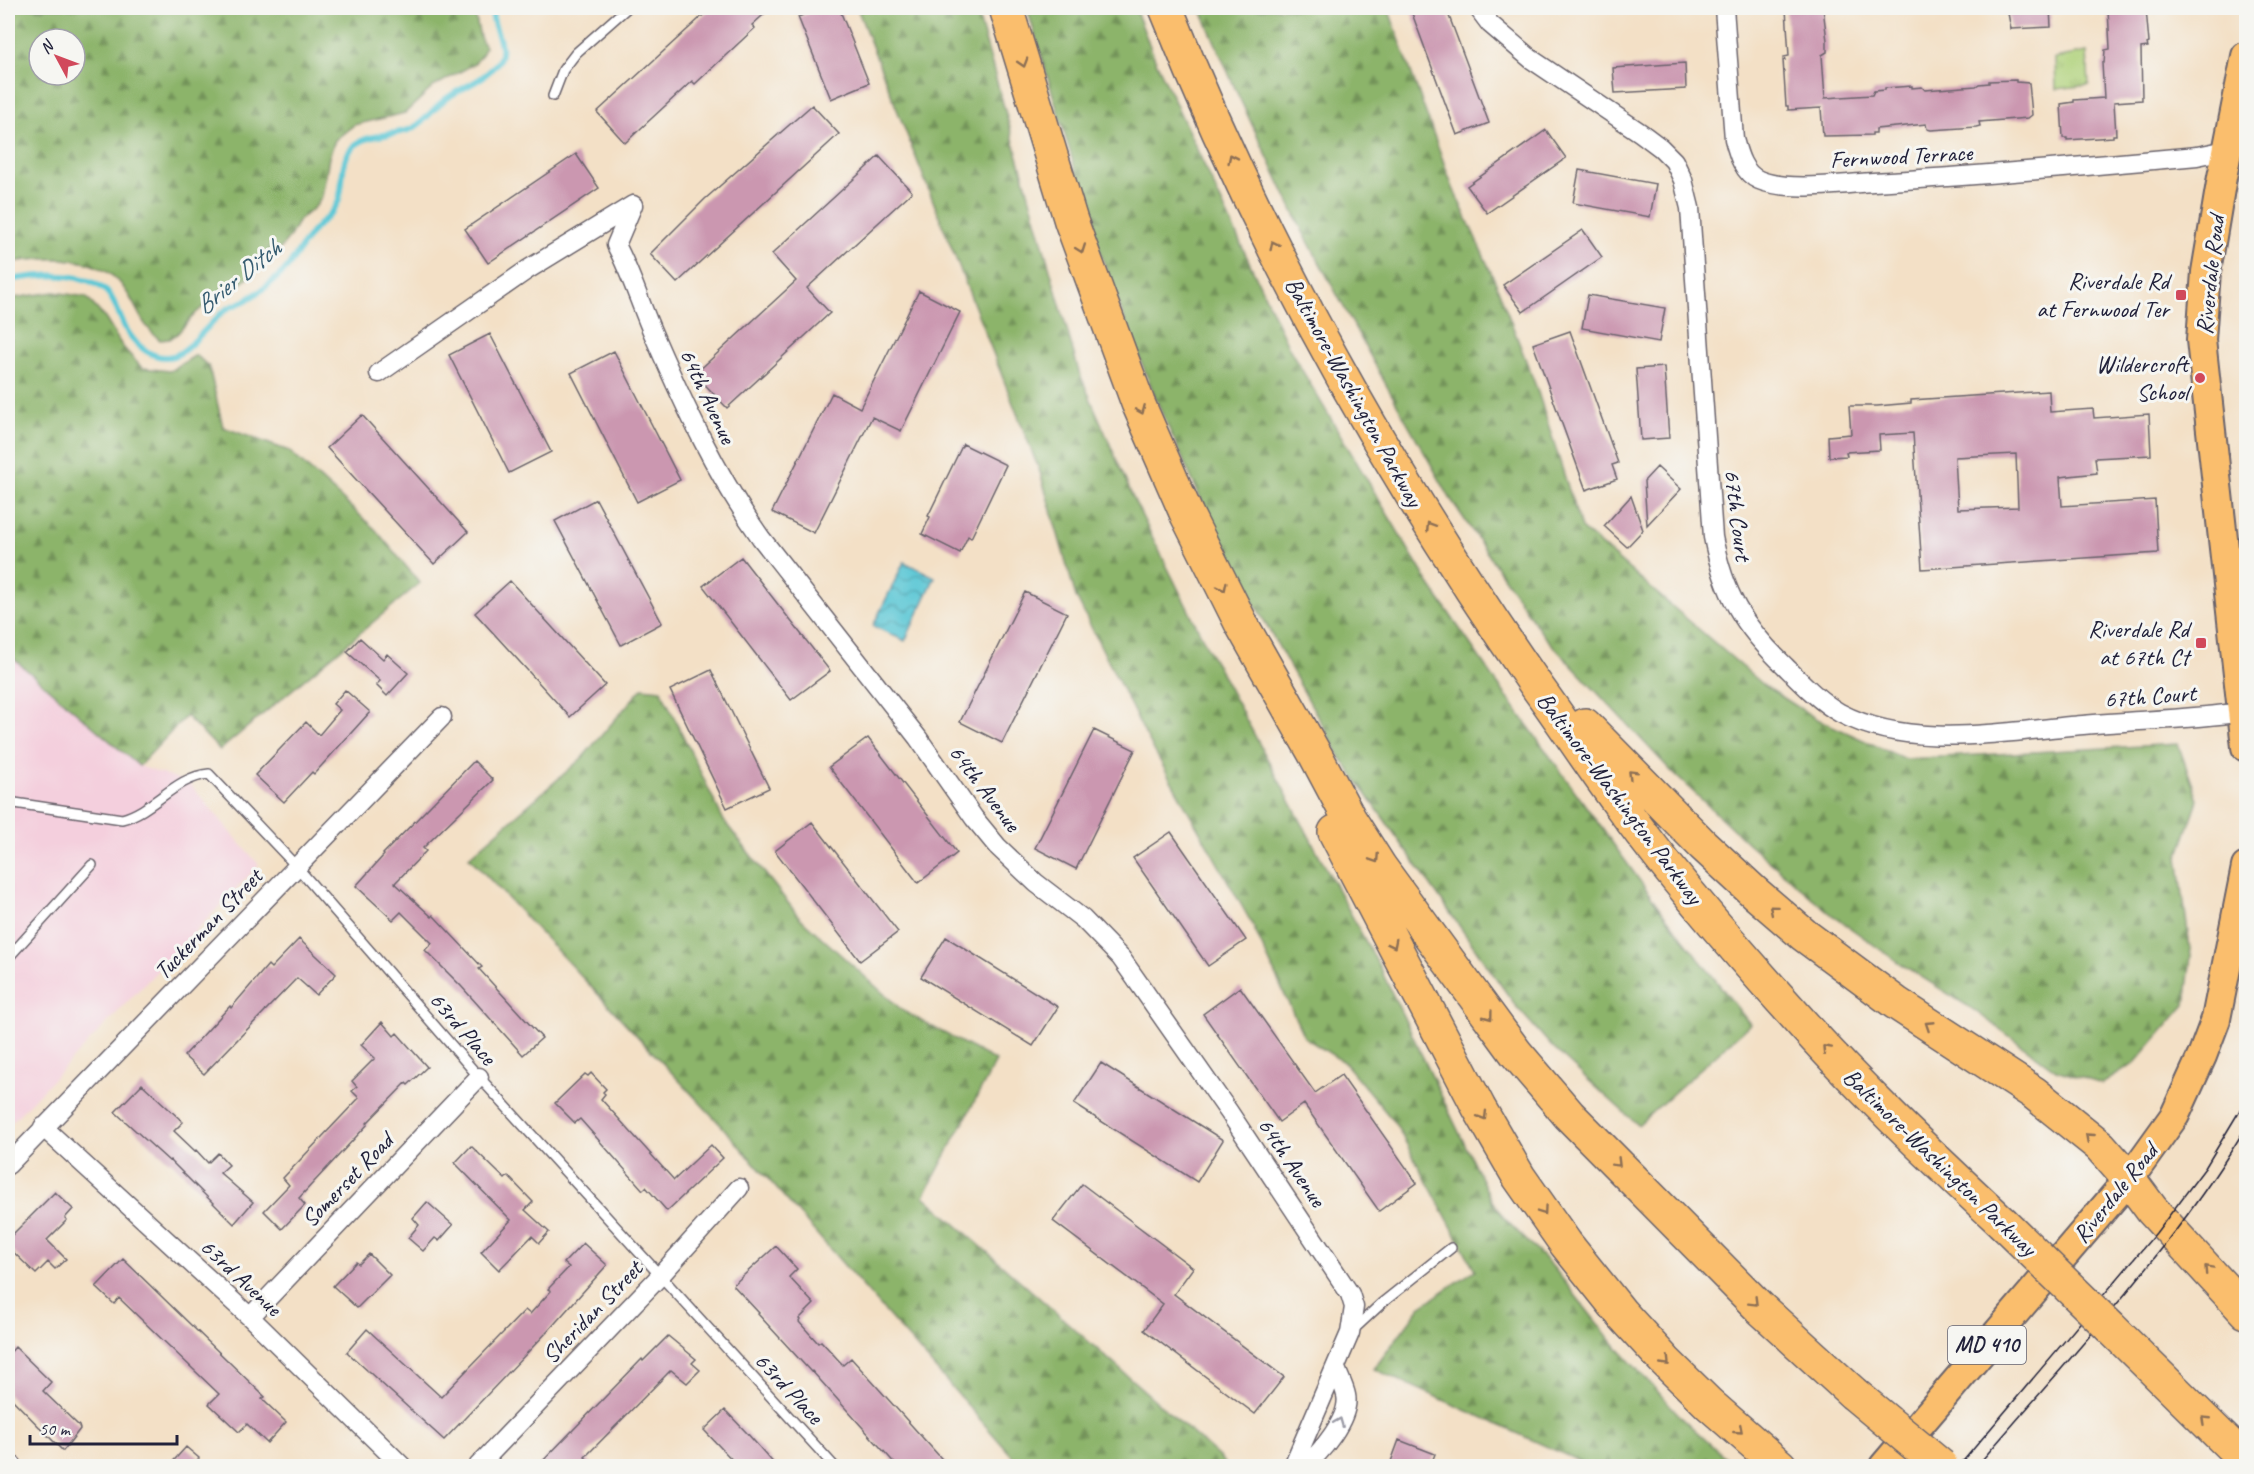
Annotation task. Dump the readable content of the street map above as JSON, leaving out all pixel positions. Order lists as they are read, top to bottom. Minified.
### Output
{"streets":{"highway":["Baltimore-Washington Parkway"],"main road":["Riverdale Road","MD 410"],"street":["Fernwood Terrace","64th Avenue","67th Court","Tuckerman Street","Somerset Road","63rd Avenue","Sheridan Street"],"lane":["63rd Place"]},"crossings":[["Fernwood Terrace","Riverdale Road"],["Riverdale Road","67th Court"],["Tuckerman Street","63rd Place"],["Tuckerman Street","63rd Avenue"],["63rd Place","Somerset Road"],["63rd Place","Sheridan Street"],["Somerset Road","63rd Avenue"]],"water":["Brier Ditch"],"places":{"transit":["Riverdale Rd at Fernwood Ter","Riverdale Rd at 67th Ct"],"other":["Wildercroft School"]},"scale_bar":"50 m","north":"top left"}
